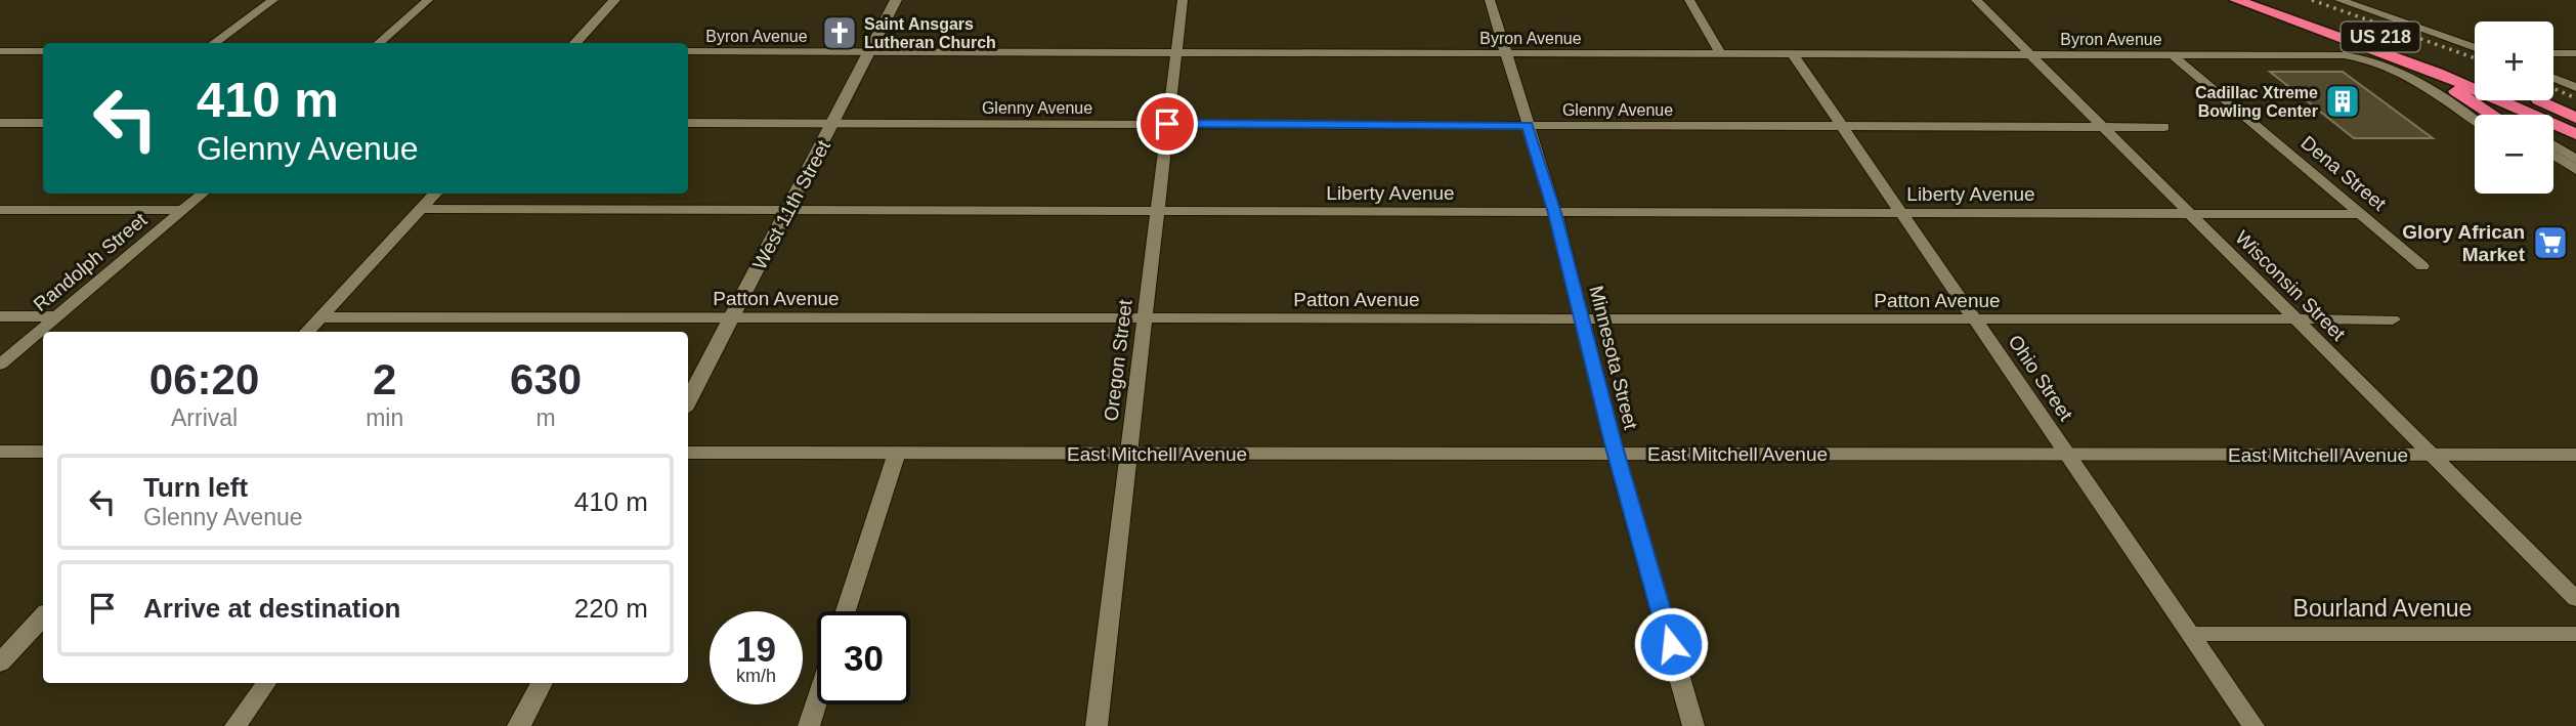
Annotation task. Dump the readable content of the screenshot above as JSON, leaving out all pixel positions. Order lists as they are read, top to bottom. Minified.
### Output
{"streets":{"highway":["US 218"],"street":["Byron Avenue","Glenny Avenue","Dena Street","Liberty Avenue","West 11th Street","Randolph Street","Wisconsin Street","Patton Avenue","Minnesota Street","Oregon Street","Ohio Street","East Mitchell Avenue","Bourland Avenue"]},"crossings":[["Byron Avenue","Dena Street"],["Byron Avenue","West 11th Street"],["Byron Avenue","Wisconsin Street"],["Byron Avenue","Minnesota Street"],["Byron Avenue","Oregon Street"],["Byron Avenue","Ohio Street"],["Glenny Avenue","West 11th Street"],["Glenny Avenue","Wisconsin Street"],["Glenny Avenue","Minnesota Street"],["Glenny Avenue","Oregon Street"],["Glenny Avenue","Ohio Street"],["Dena Street","Liberty Avenue"],["Liberty Avenue","West 11th Street"],["Liberty Avenue","Wisconsin Street"],["Liberty Avenue","Minnesota Street"],["Liberty Avenue","Oregon Street"],["Liberty Avenue","Ohio Street"],["West 11th Street","Patton Avenue"],["Wisconsin Street","Patton Avenue"],["Wisconsin Street","East Mitchell Avenue"],["Patton Avenue","Minnesota Street"],["Patton Avenue","Oregon Street"],["Patton Avenue","Ohio Street"],["Minnesota Street","East Mitchell Avenue"],["Oregon Street","East Mitchell Avenue"],["Ohio Street","East Mitchell Avenue"],["Ohio Street","Bourland Avenue"]],"places":{"church":["Saint Ansgars Lutheran Church"],"building":["Cadillac Xtreme Bowling Center"],"supermarket":["Glory African Market"]},"page":{"map_buttons":["+","−"],"turn":["410 m","Glenny Avenue"],"eta":["06:20","Arrival","2","min","630","m"],"list":[{"name":"Turn left","note":"Glenny Avenue","value":"410 m"},{"name":"Arrive at destination","value":"220 m"}],"speed":"19 km/h","limit":"30"}}
